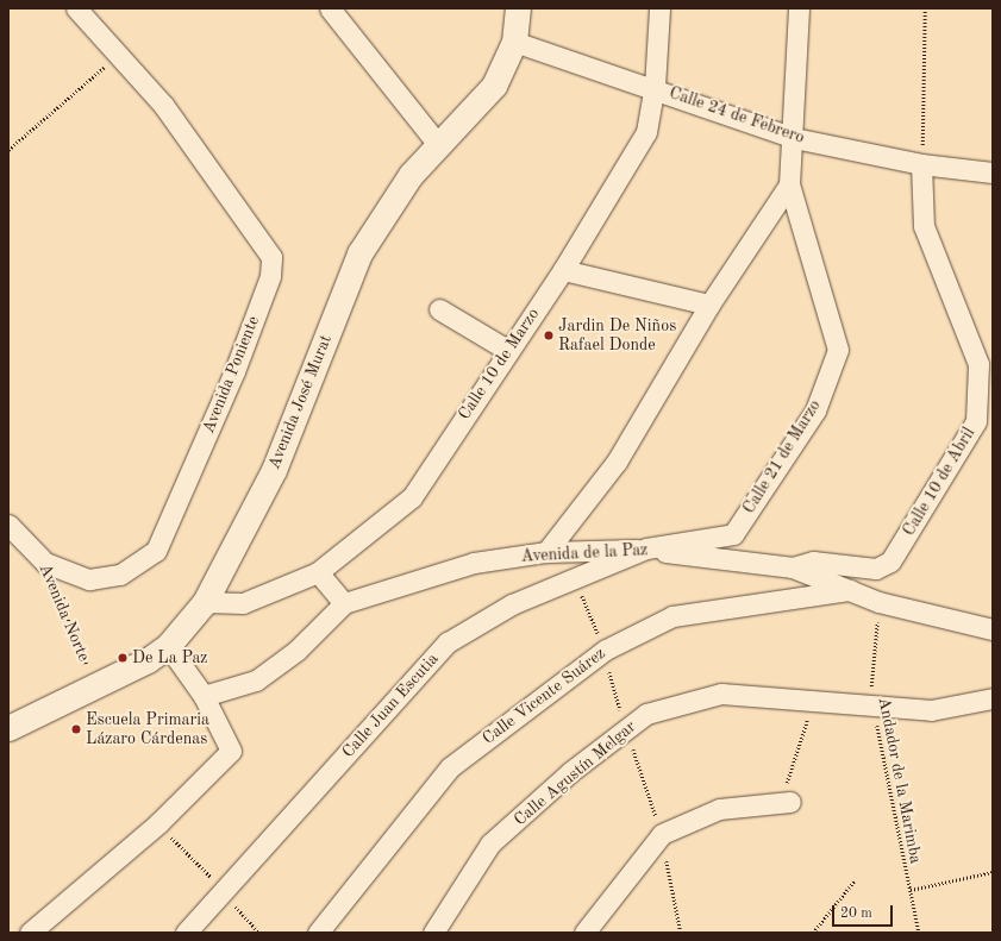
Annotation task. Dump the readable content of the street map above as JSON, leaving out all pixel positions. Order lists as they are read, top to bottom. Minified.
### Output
{"streets":{"street":["Calle 24 de Febrero","Calle 10 de Marzo","Avenida Poniente","Avenida José Murat","Calle 21 de Marzo","Calle 10 de Abril","Avenida de la Paz","Avenida Norte","Calle Vicente Suárez","Calle Juan Escutia","Calle Agustín Melgar"],"path":["Andador de la Marimba"]},"crossings":[["Calle 24 de Febrero","Calle 10 de Marzo"],["Calle 24 de Febrero","Avenida José Murat"],["Calle 24 de Febrero","Calle 10 de Abril"],["Calle 10 de Marzo","Avenida José Murat"],["Avenida Poniente","Avenida Norte"],["Avenida José Murat","Avenida Norte"],["Calle 21 de Marzo","Avenida de la Paz"],["Calle 21 de Marzo","Calle Juan Escutia"],["Calle 10 de Abril","Avenida de la Paz"],["Avenida de la Paz","Calle Vicente Suárez"],["Avenida de la Paz","Calle Juan Escutia"],["Avenida de la Paz","Andador de la Marimba"],["Calle Agustín Melgar","Andador de la Marimba"]],"places":["Jardin De Niños Rafael Donde","De La Paz","Escuela Primaria Lázaro Cárdenas"],"scale_bar":"20 m"}
